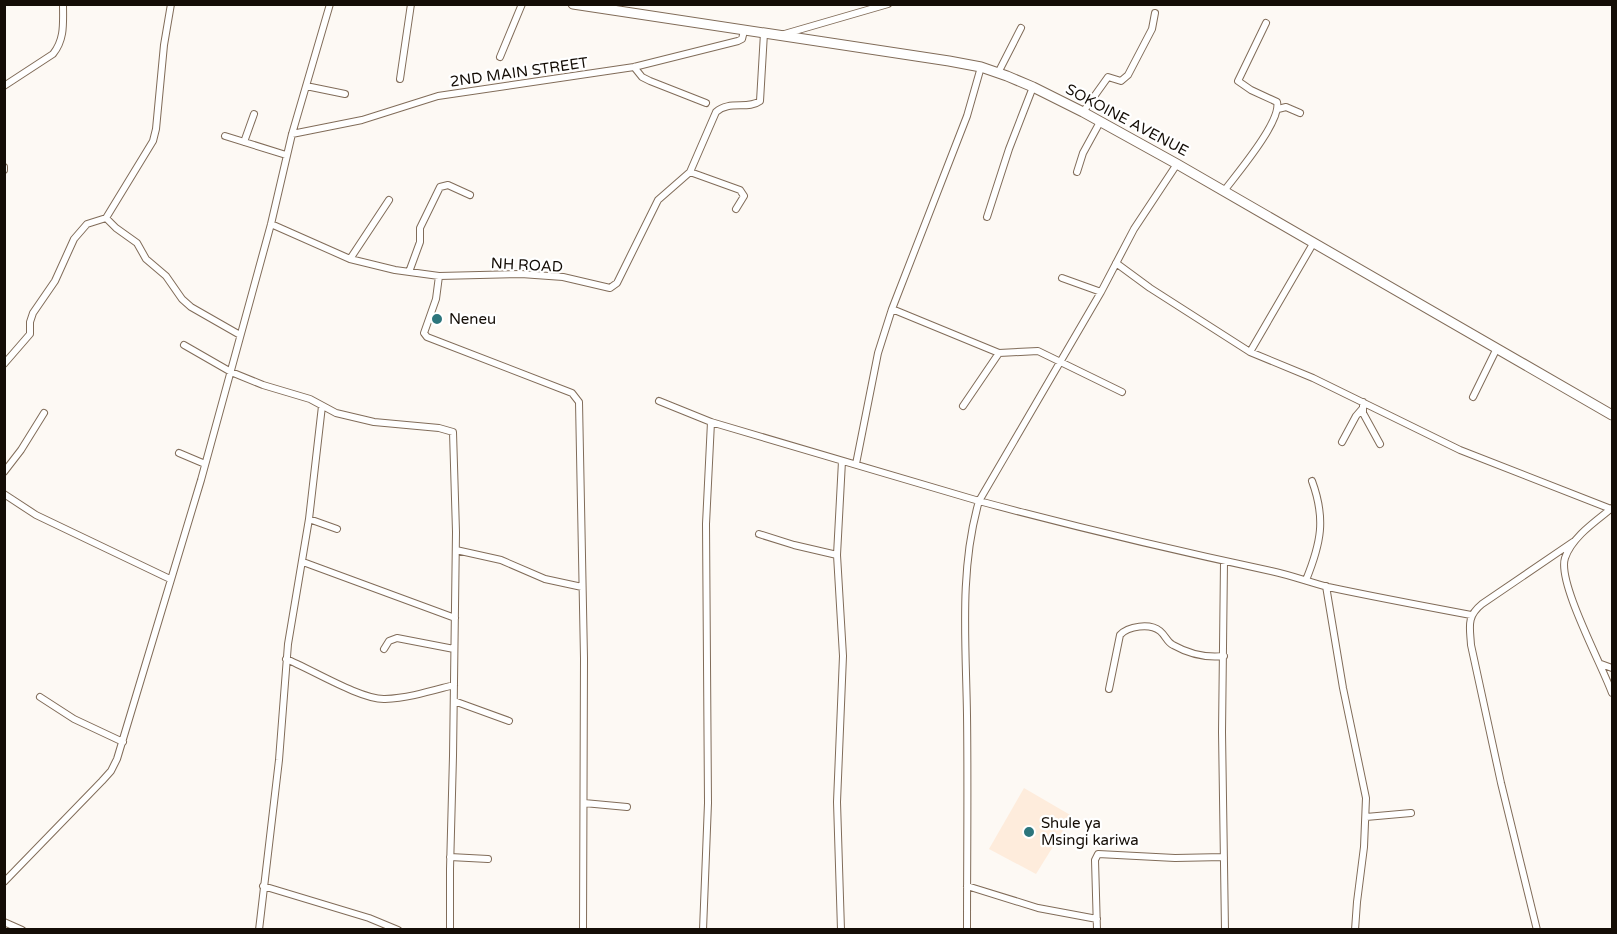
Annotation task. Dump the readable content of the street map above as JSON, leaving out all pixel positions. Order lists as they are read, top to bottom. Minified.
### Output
{"streets":{"street":["2ND MAIN STREET","SOKOINE AVENUE","NH ROAD"]},"crossings":[["2ND MAIN STREET","SOKOINE AVENUE"],["SOKOINE AVENUE","NH ROAD"]],"places":["Neneu","Shule ya Msingi kariwa"]}
